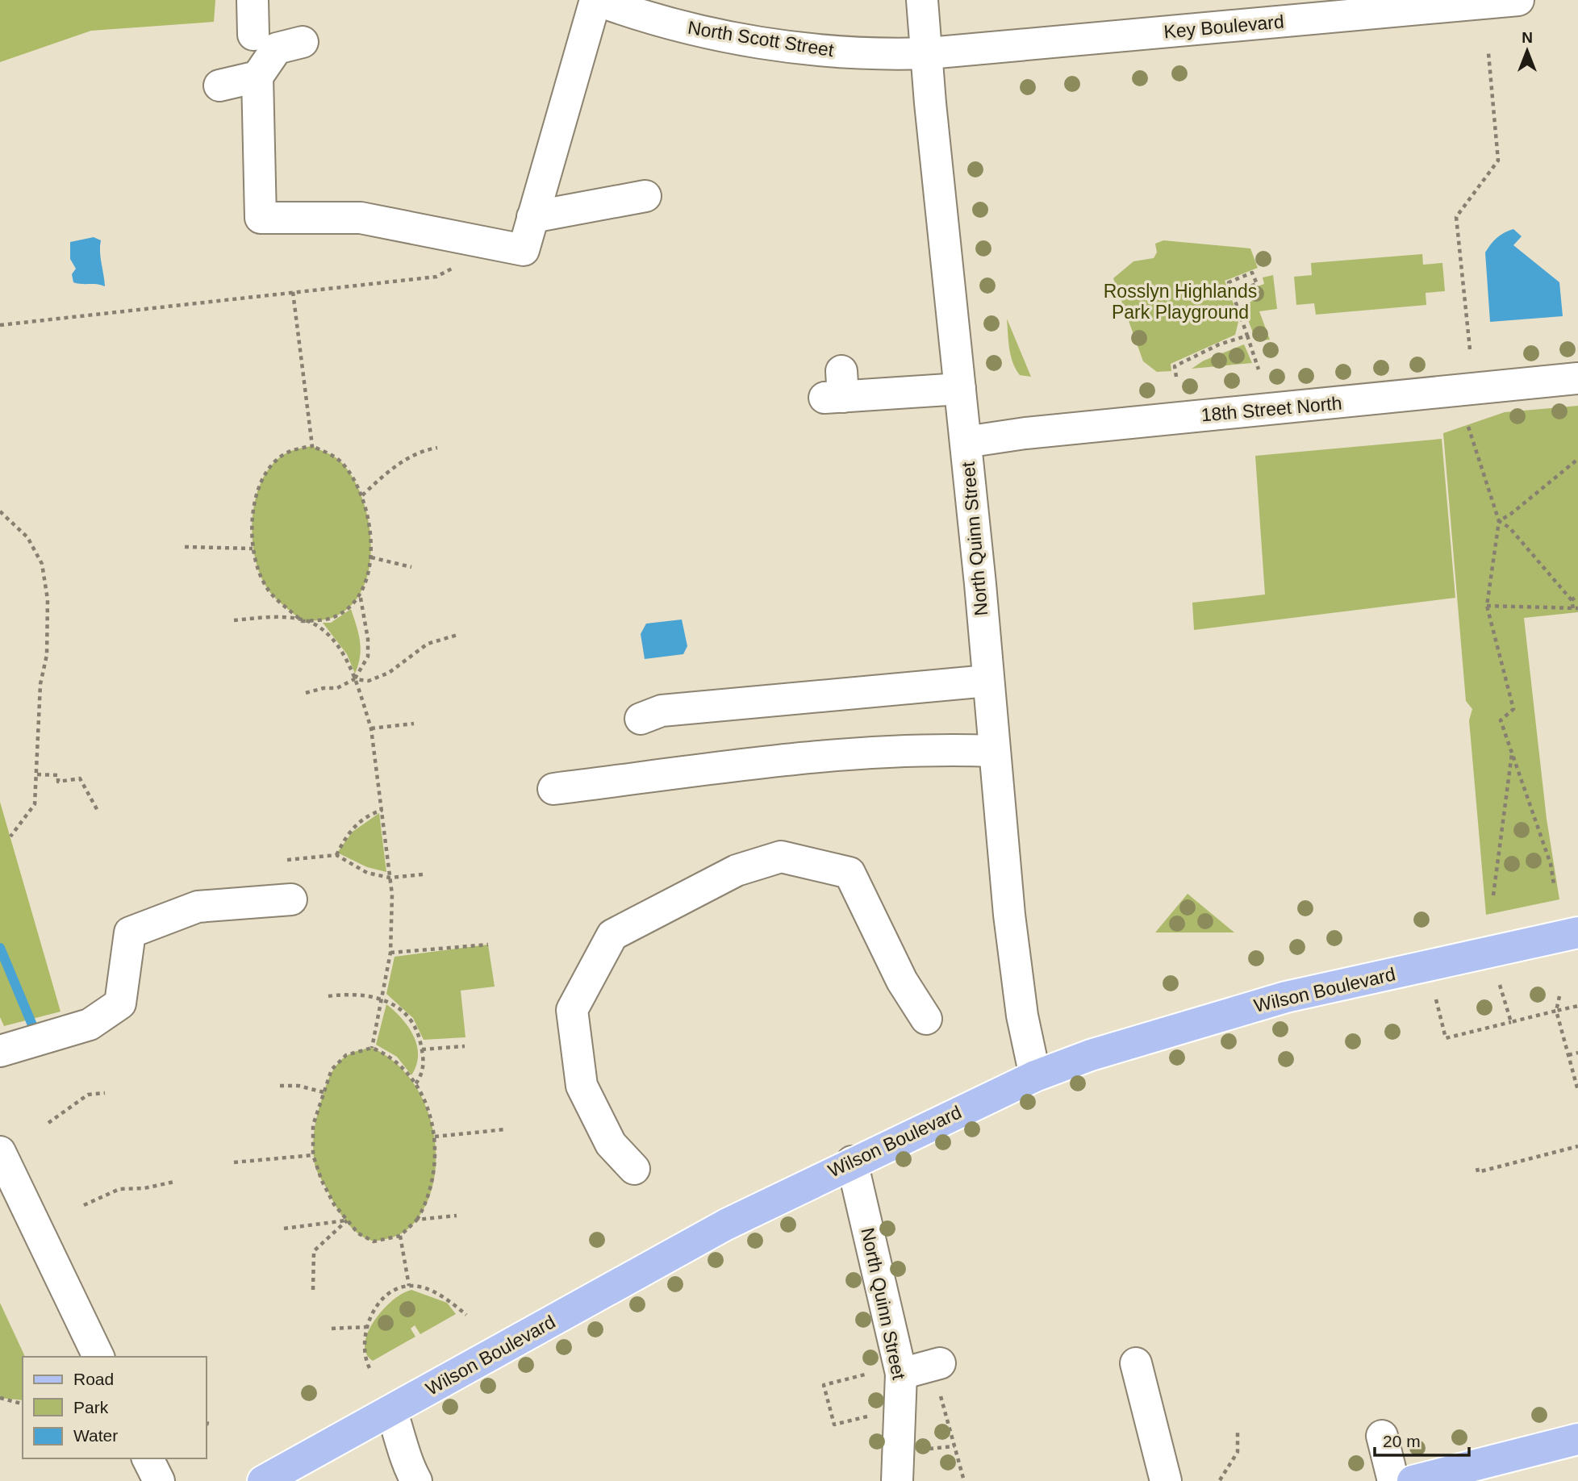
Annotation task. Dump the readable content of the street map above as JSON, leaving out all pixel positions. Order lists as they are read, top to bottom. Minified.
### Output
{"streets":{"main road":["Wilson Boulevard"],"street":["Key Boulevard","North Scott Street","18th Street North","North Quinn Street"]},"crossings":[["Key Boulevard","North Scott Street"],["Key Boulevard","North Quinn Street"],["North Scott Street","North Quinn Street"],["18th Street North","North Quinn Street"],["North Quinn Street","Wilson Boulevard"]],"parks":["Rosslyn Highlands Park Playground"],"legend":["Road","Park","Water"],"scale_bar":"20 m","north":"top"}
